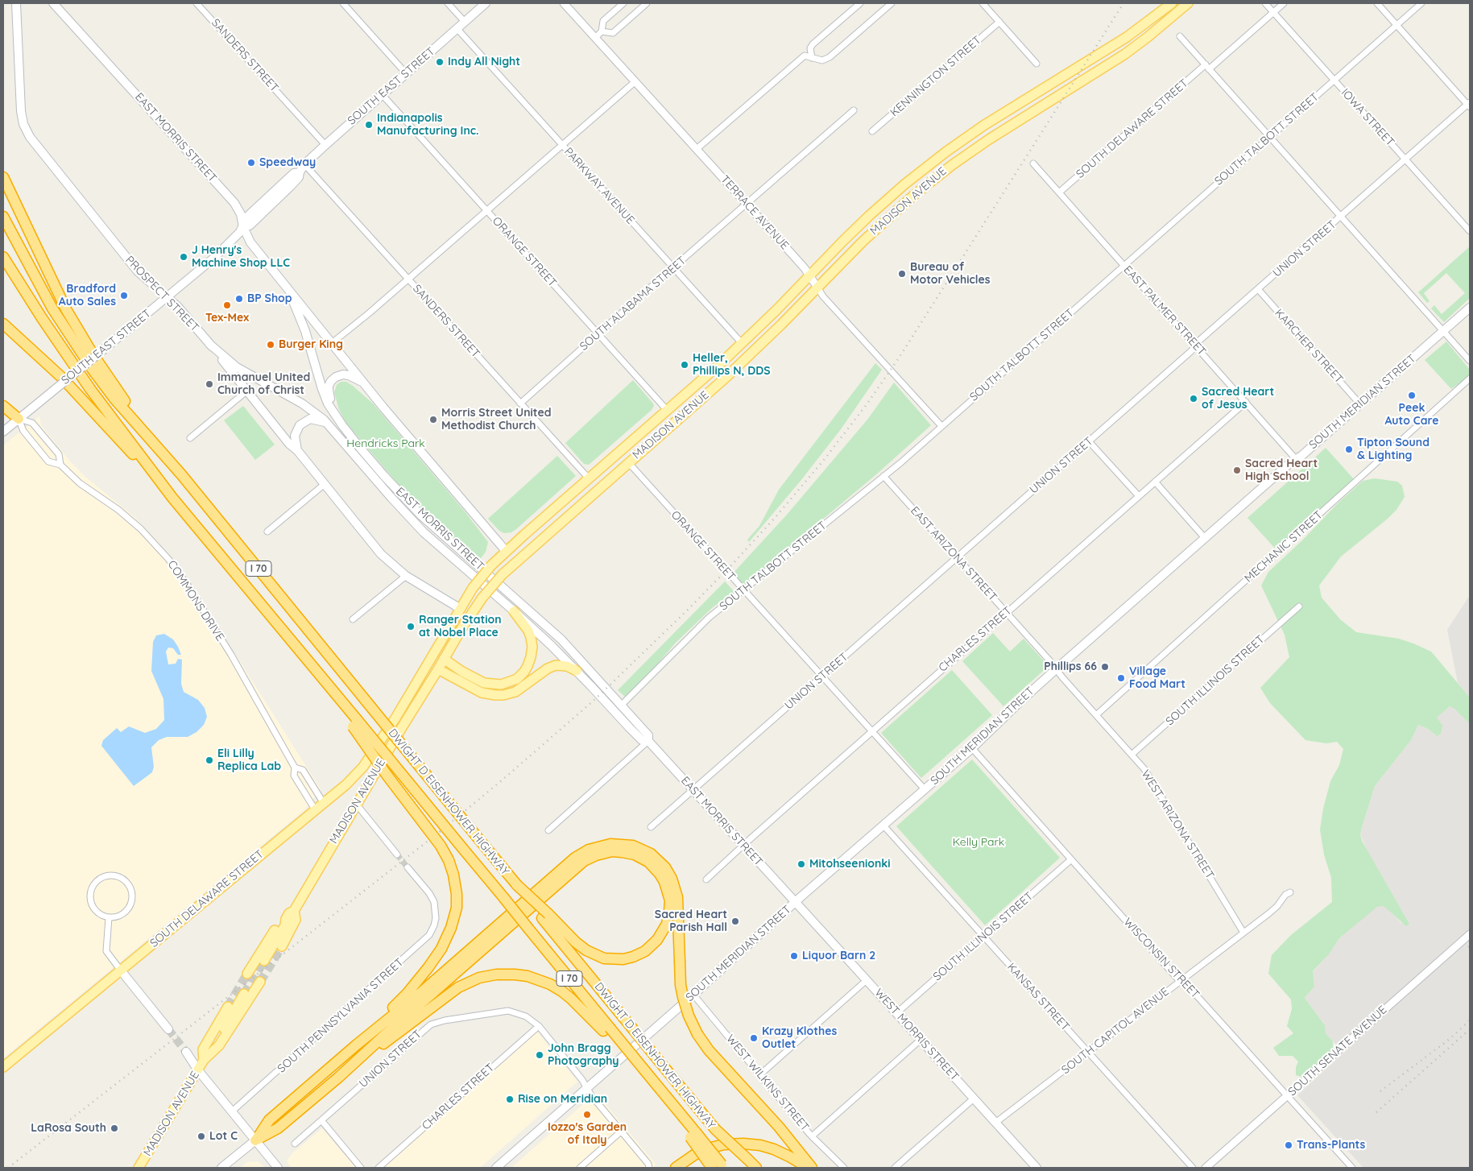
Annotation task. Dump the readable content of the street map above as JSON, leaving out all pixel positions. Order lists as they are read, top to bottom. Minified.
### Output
{"streets":{"highway":["I 70","DWIGHT D EISENHOWER HIGHWAY"],"main road":["SOUTH EAST STREET","SOUTH DELAWARE STREET","EAST MORRIS STREET","MADISON AVENUE","PROSPECT STREET","SOUTH MERIDIAN STREET","WEST MORRIS STREET"],"street":["SANDERS STREET","KENNINGTON STREET","IOWA STREET","SOUTH TALBOTT STREET","PARKWAY AVENUE","TERRACE AVENUE","UNION STREET","ORANGE STREET","SOUTH ALABAMA STREET","EAST PALMER STREET","KARCHER STREET","MECHANIC STREET","EAST ARIZONA STREET","COMMONS DRIVE","CHARLES STREET","SOUTH ILLINOIS STREET","WEST ARIZONA STREET","WISCONSIN STREET","KANSAS STREET","SOUTH PENNSYLVANIA STREET","SOUTH CAPITOL AVENUE","SOUTH SENATE AVENUE","WEST WILKINS STREET"]},"crossings":[["SANDERS STREET","SOUTH EAST STREET"],["SANDERS STREET","MADISON AVENUE"],["SANDERS STREET","SOUTH ALABAMA STREET"],["SOUTH EAST STREET","EAST MORRIS STREET"],["SOUTH EAST STREET","PARKWAY AVENUE"],["SOUTH EAST STREET","ORANGE STREET"],["SOUTH EAST STREET","PROSPECT STREET"],["IOWA STREET","SOUTH DELAWARE STREET"],["IOWA STREET","SOUTH TALBOTT STREET"],["IOWA STREET","UNION STREET"],["SOUTH DELAWARE STREET","MADISON AVENUE"],["SOUTH DELAWARE STREET","EAST PALMER STREET"],["EAST MORRIS STREET","SOUTH TALBOTT STREET"],["EAST MORRIS STREET","MADISON AVENUE"],["EAST MORRIS STREET","UNION STREET"],["EAST MORRIS STREET","PROSPECT STREET"],["EAST MORRIS STREET","SOUTH MERIDIAN STREET"],["EAST MORRIS STREET","CHARLES STREET"],["EAST MORRIS STREET","WEST MORRIS STREET"],["SOUTH TALBOTT STREET","TERRACE AVENUE"],["SOUTH TALBOTT STREET","ORANGE STREET"],["SOUTH TALBOTT STREET","EAST PALMER STREET"],["SOUTH TALBOTT STREET","EAST ARIZONA STREET"],["PARKWAY AVENUE","MADISON AVENUE"],["PARKWAY AVENUE","SOUTH ALABAMA STREET"],["MADISON AVENUE","TERRACE AVENUE"],["MADISON AVENUE","ORANGE STREET"],["MADISON AVENUE","PROSPECT STREET"],["TERRACE AVENUE","SOUTH ALABAMA STREET"],["UNION STREET","ORANGE STREET"],["UNION STREET","EAST PALMER STREET"],["UNION STREET","KARCHER STREET"],["UNION STREET","EAST ARIZONA STREET"],["UNION STREET","CHARLES STREET"],["ORANGE STREET","SOUTH ALABAMA STREET"],["ORANGE STREET","SOUTH MERIDIAN STREET"],["ORANGE STREET","CHARLES STREET"],["EAST PALMER STREET","SOUTH MERIDIAN STREET"],["EAST PALMER STREET","CHARLES STREET"],["KARCHER STREET","SOUTH MERIDIAN STREET"],["SOUTH MERIDIAN STREET","EAST ARIZONA STREET"],["SOUTH MERIDIAN STREET","WEST ARIZONA STREET"],["SOUTH MERIDIAN STREET","WISCONSIN STREET"],["SOUTH MERIDIAN STREET","KANSAS STREET"],["SOUTH MERIDIAN STREET","WEST MORRIS STREET"],["SOUTH MERIDIAN STREET","WEST WILKINS STREET"],["MECHANIC STREET","WEST ARIZONA STREET"],["EAST ARIZONA STREET","CHARLES STREET"],["EAST ARIZONA STREET","WEST ARIZONA STREET"],["I 70","DWIGHT D EISENHOWER HIGHWAY"],["SOUTH ILLINOIS STREET","WEST ARIZONA STREET"],["SOUTH ILLINOIS STREET","WISCONSIN STREET"],["SOUTH ILLINOIS STREET","KANSAS STREET"],["SOUTH ILLINOIS STREET","WEST MORRIS STREET"],["WEST ARIZONA STREET","SOUTH CAPITOL AVENUE"],["WISCONSIN STREET","SOUTH CAPITOL AVENUE"],["WISCONSIN STREET","SOUTH SENATE AVENUE"],["KANSAS STREET","SOUTH CAPITOL AVENUE"],["SOUTH CAPITOL AVENUE","WEST MORRIS STREET"]],"parks":["Hendricks Park","Kelly Park"],"places":["Indy All Night","Indianapolis Manufacturing Inc.","Speedway","J Henry's Machine Shop LLC","Bureau of Motor Vehicles","Bradford Auto Sales","BP Shop","Tex-Mex","Burger King","Heller, Phillips N, DDS","Immanuel United Church of Christ","Peek Auto Care","Sacred Heart of Jesus","Morris Street United Methodist Church","Tipton Sound & Lighting","Sacred Heart High School","Ranger Station at Nobel Place","Phillips 66","Village Food Mart","Eli Lilly Replica Lab","Mitohseenionki","Sacred Heart Parish Hall","Liquor Barn 2","Krazy Klothes Outlet","John Bragg Photography","Rise on Meridian","Iozzo's Garden of Italy","LaRosa South","Lot C","Trans-Plants"]}
